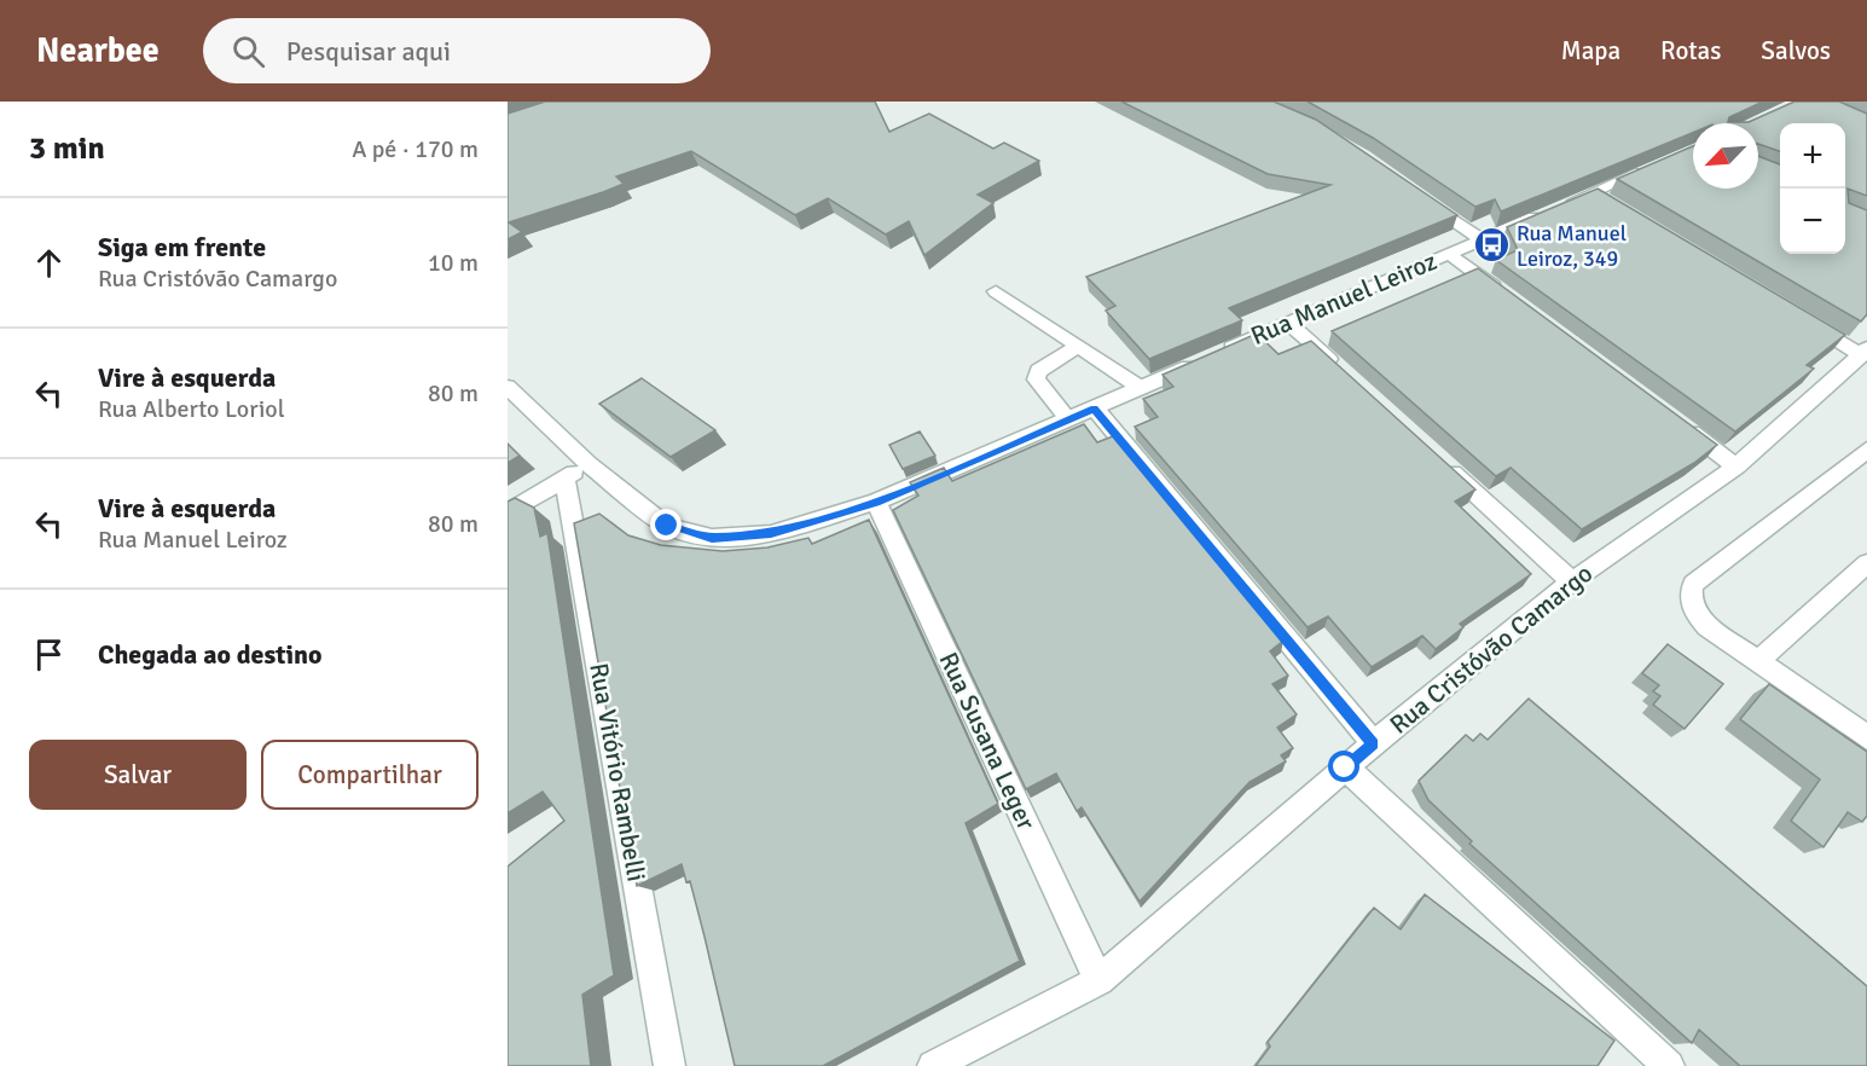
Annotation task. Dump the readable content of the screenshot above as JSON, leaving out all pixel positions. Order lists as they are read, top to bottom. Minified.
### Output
{"streets":{"street":["Rua Manuel Leiroz","Rua Cristóvão Camargo","Rua Susana Leger","Rua Vitório Rambelli"]},"crossings":[["Rua Manuel Leiroz","Rua Susana Leger"],["Rua Cristóvão Camargo","Rua Susana Leger"]],"places":{"bus stop":["Rua Manuel Leiroz, 349"]},"north":"bottom left","page":{"header":"Nearbee","search":"Pesquisar aqui","nav":["Mapa","Rotas","Salvos"],"heading":["3 min","A pé · 170 m"],"map_buttons":["+","−"],"list":[["Siga em frente","Rua Cristóvão Camargo","10 m"],["Vire à esquerda","Rua Alberto Loriol","80 m"],["Vire à esquerda","Rua Manuel Leiroz","80 m"],"Chegada ao destino"],"buttons":["Salvar","Compartilhar"]}}
